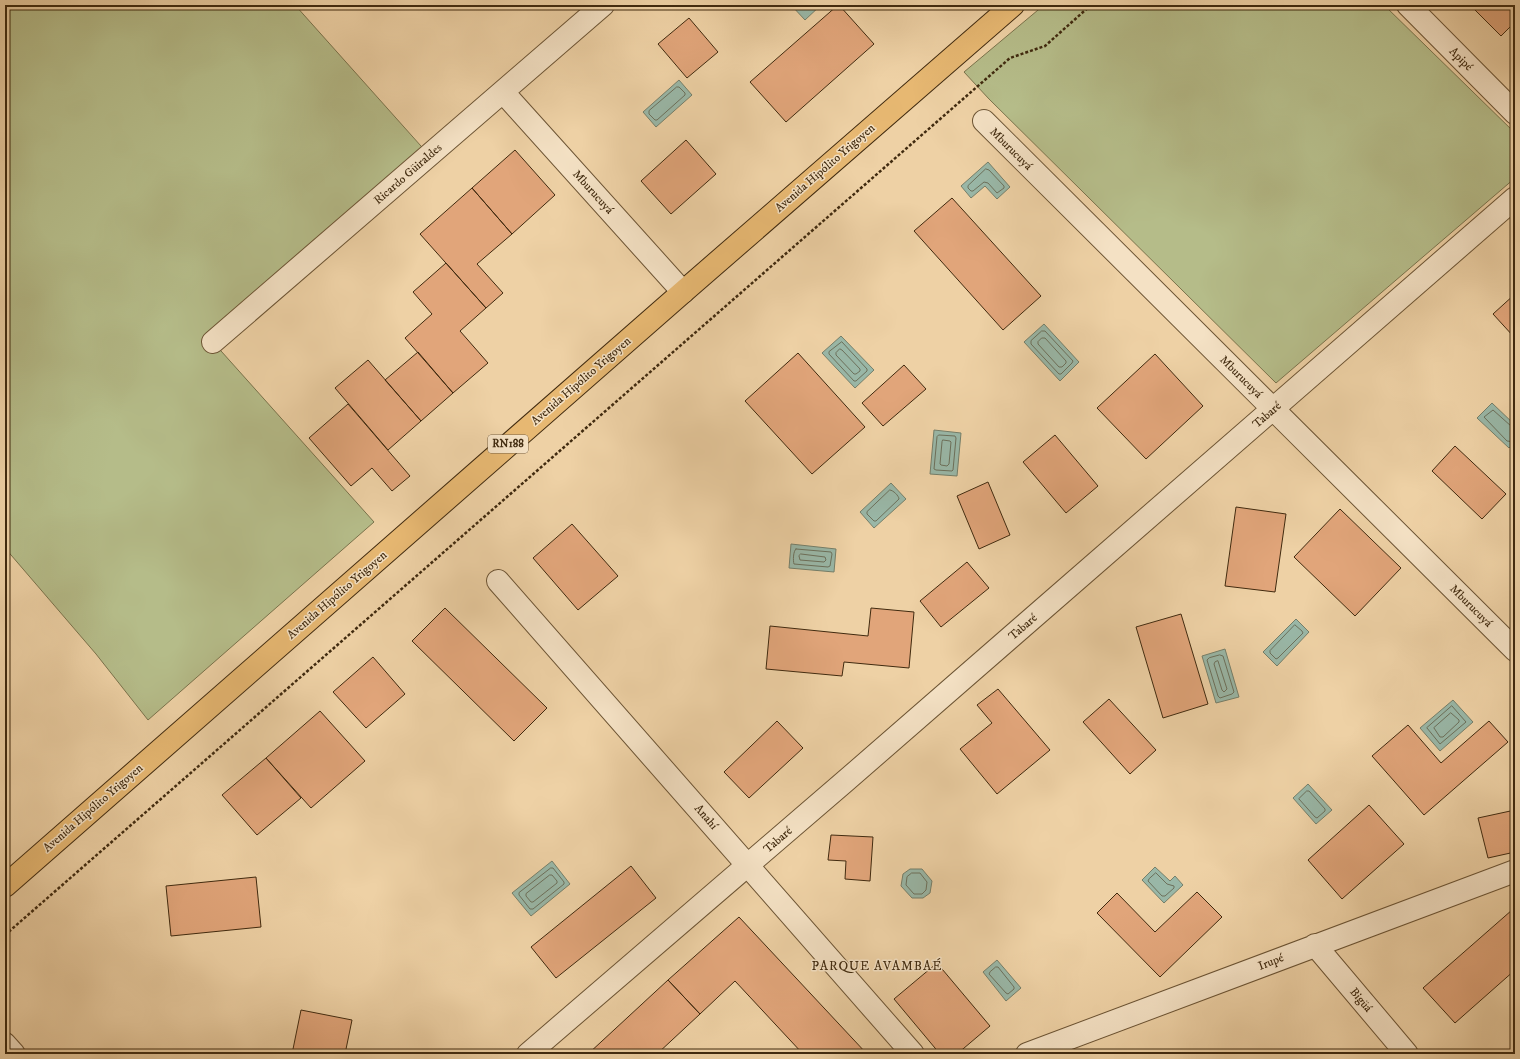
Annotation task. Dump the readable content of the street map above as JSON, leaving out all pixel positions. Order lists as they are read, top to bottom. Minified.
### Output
{"streets":{"main road":["Avenida Hipólito Yrigoyen","RN188"],"street":["Apipé","Mburucuyá","Ricardo Güiraldes","Tabaré","Anahí","Irupé","Bigüá"]},"crossings":[["Mburucuyá","Avenida Hipólito Yrigoyen"],["Mburucuyá","Ricardo Güiraldes"],["Mburucuyá","Tabaré"],["Tabaré","Anahí"],["Irupé","Bigüá"]],"districts":["PARQUE AVAMBAÉ"]}
